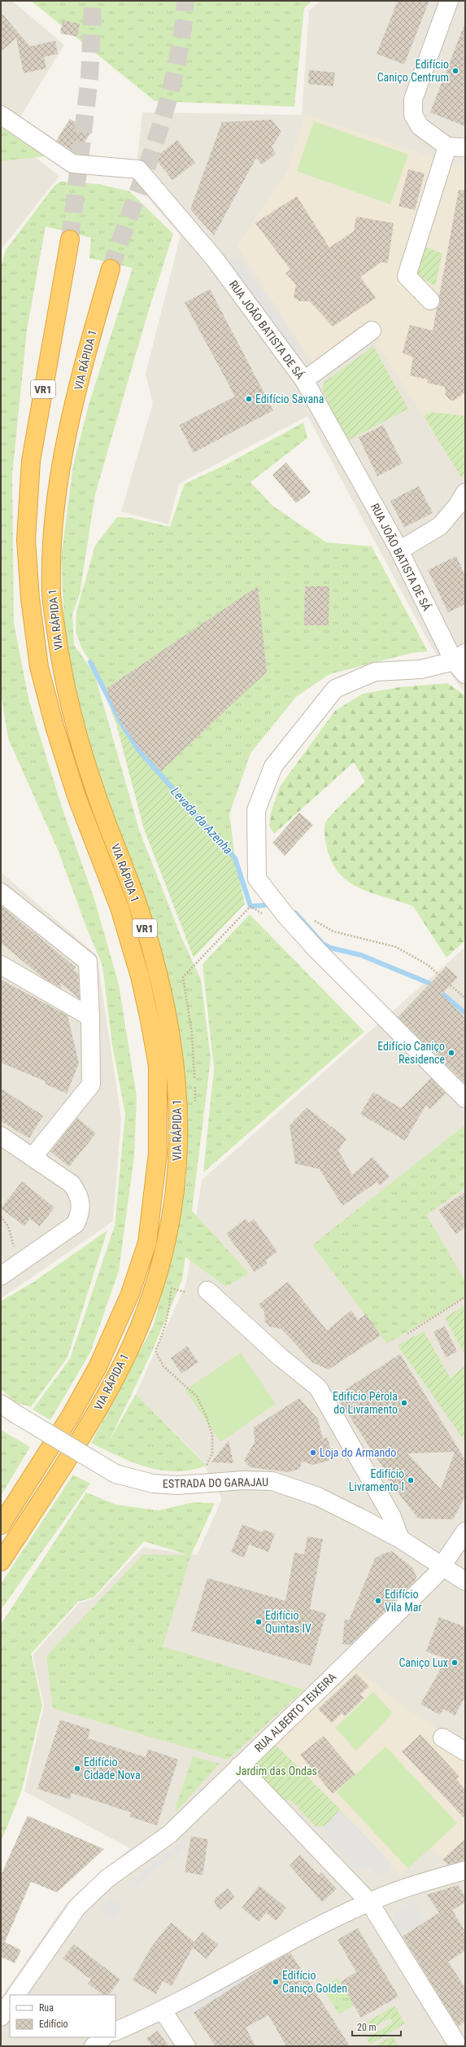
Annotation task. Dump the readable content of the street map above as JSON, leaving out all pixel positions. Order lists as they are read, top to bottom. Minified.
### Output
{"streets":{"highway":["VIA RÁPIDA 1","VR1"],"street":["RUA JOÃO BATISTA DE SÁ","ESTRADA DO GARAJAU","RUA ALBERTO TEIXEIRA"]},"crossings":[["ESTRADA DO GARAJAU","RUA ALBERTO TEIXEIRA"]],"water":["Levada da Azenha"],"parks":["Jardim das Ondas"],"places":["Edifício Caniço Centrum","Edifício Savana","Edifício Caniço Residence","Edifício Pérola do Livramento","Loja do Armando","Edifício Livramento I","Edifício Vila Mar","Edifício Quintas IV","Caniço Lux","Edifício Cidade Nova","Edifício Caniço Golden"],"legend":["Rua","Edifício"],"scale_bar":"20 m"}
